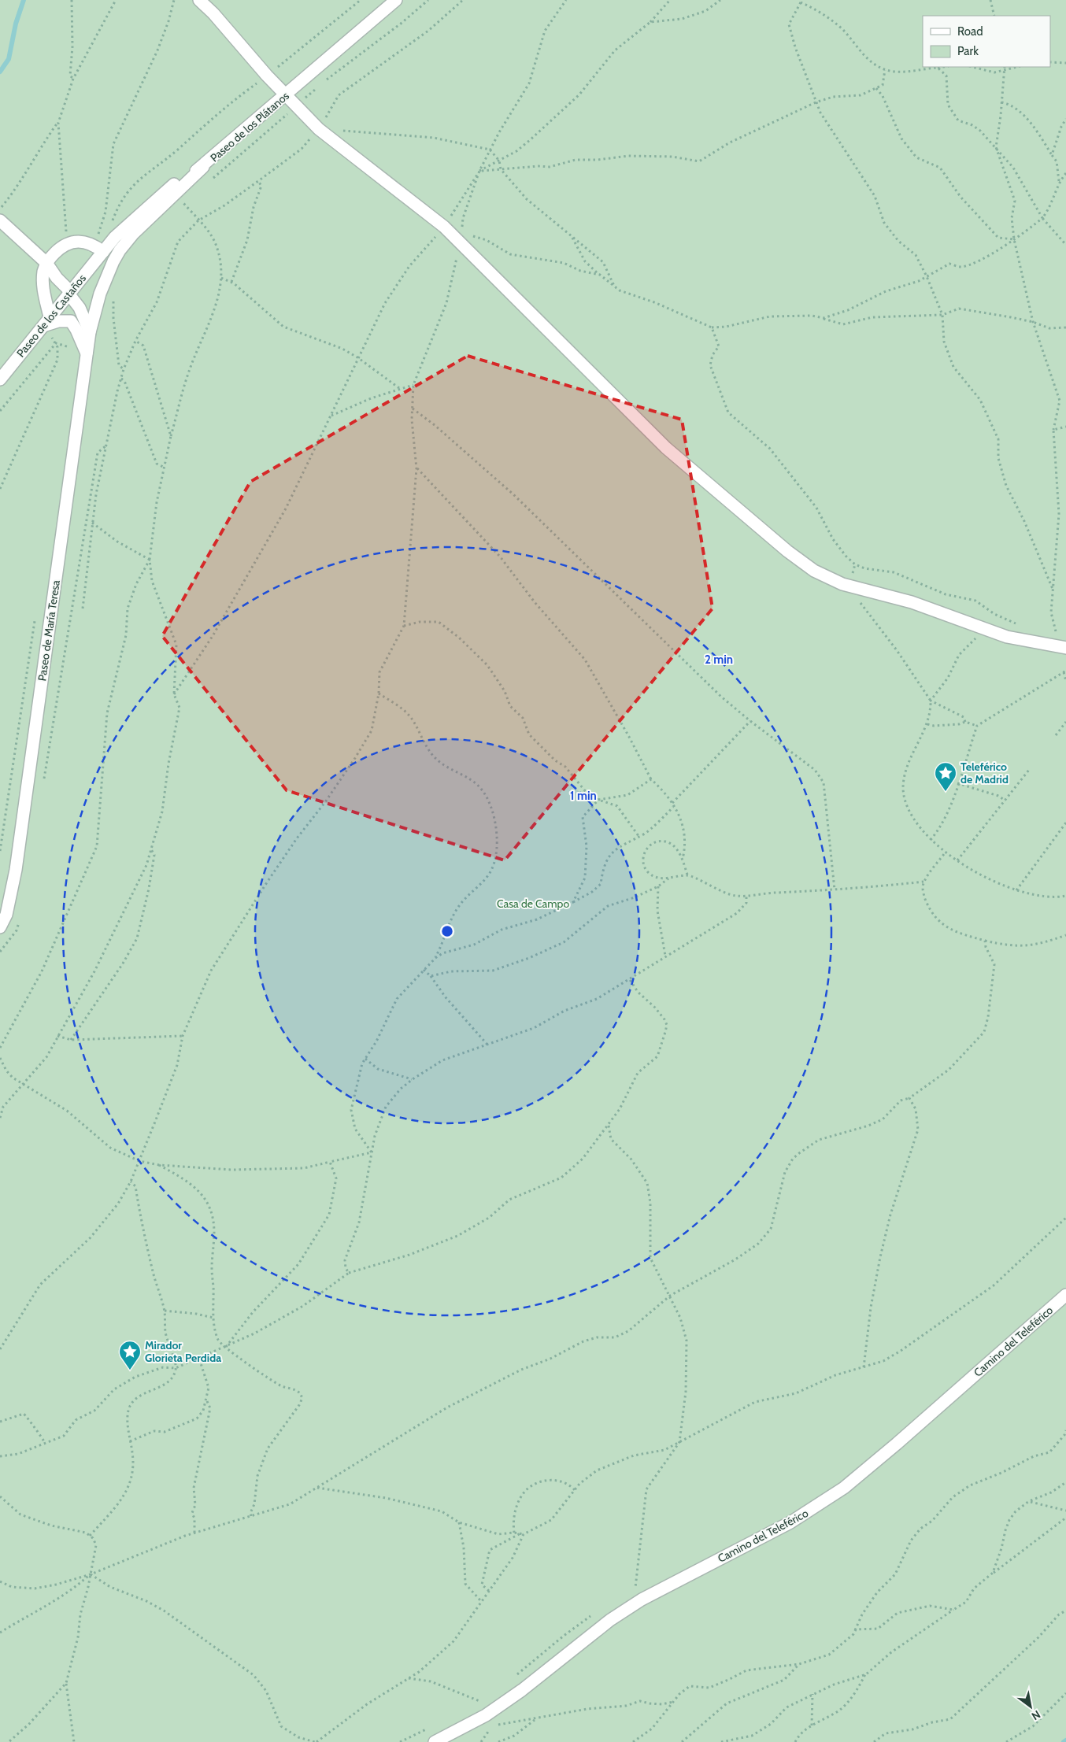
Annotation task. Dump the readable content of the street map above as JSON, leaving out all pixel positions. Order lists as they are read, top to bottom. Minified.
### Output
{"streets":{"street":["Paseo de los Plátanos","Paseo de los Castaños","Paseo de María Teresa","Camino del Teleférico"]},"crossings":[["Paseo de los Plátanos","Paseo de los Castaños"],["Paseo de los Plátanos","Paseo de María Teresa"]],"parks":["Casa de Campo"],"places":{"place":["Teleférico de Madrid","Mirador Glorieta Perdida"]},"legend":["Road","Park"],"north":"bottom right","rings":["2 min","1 min"]}
